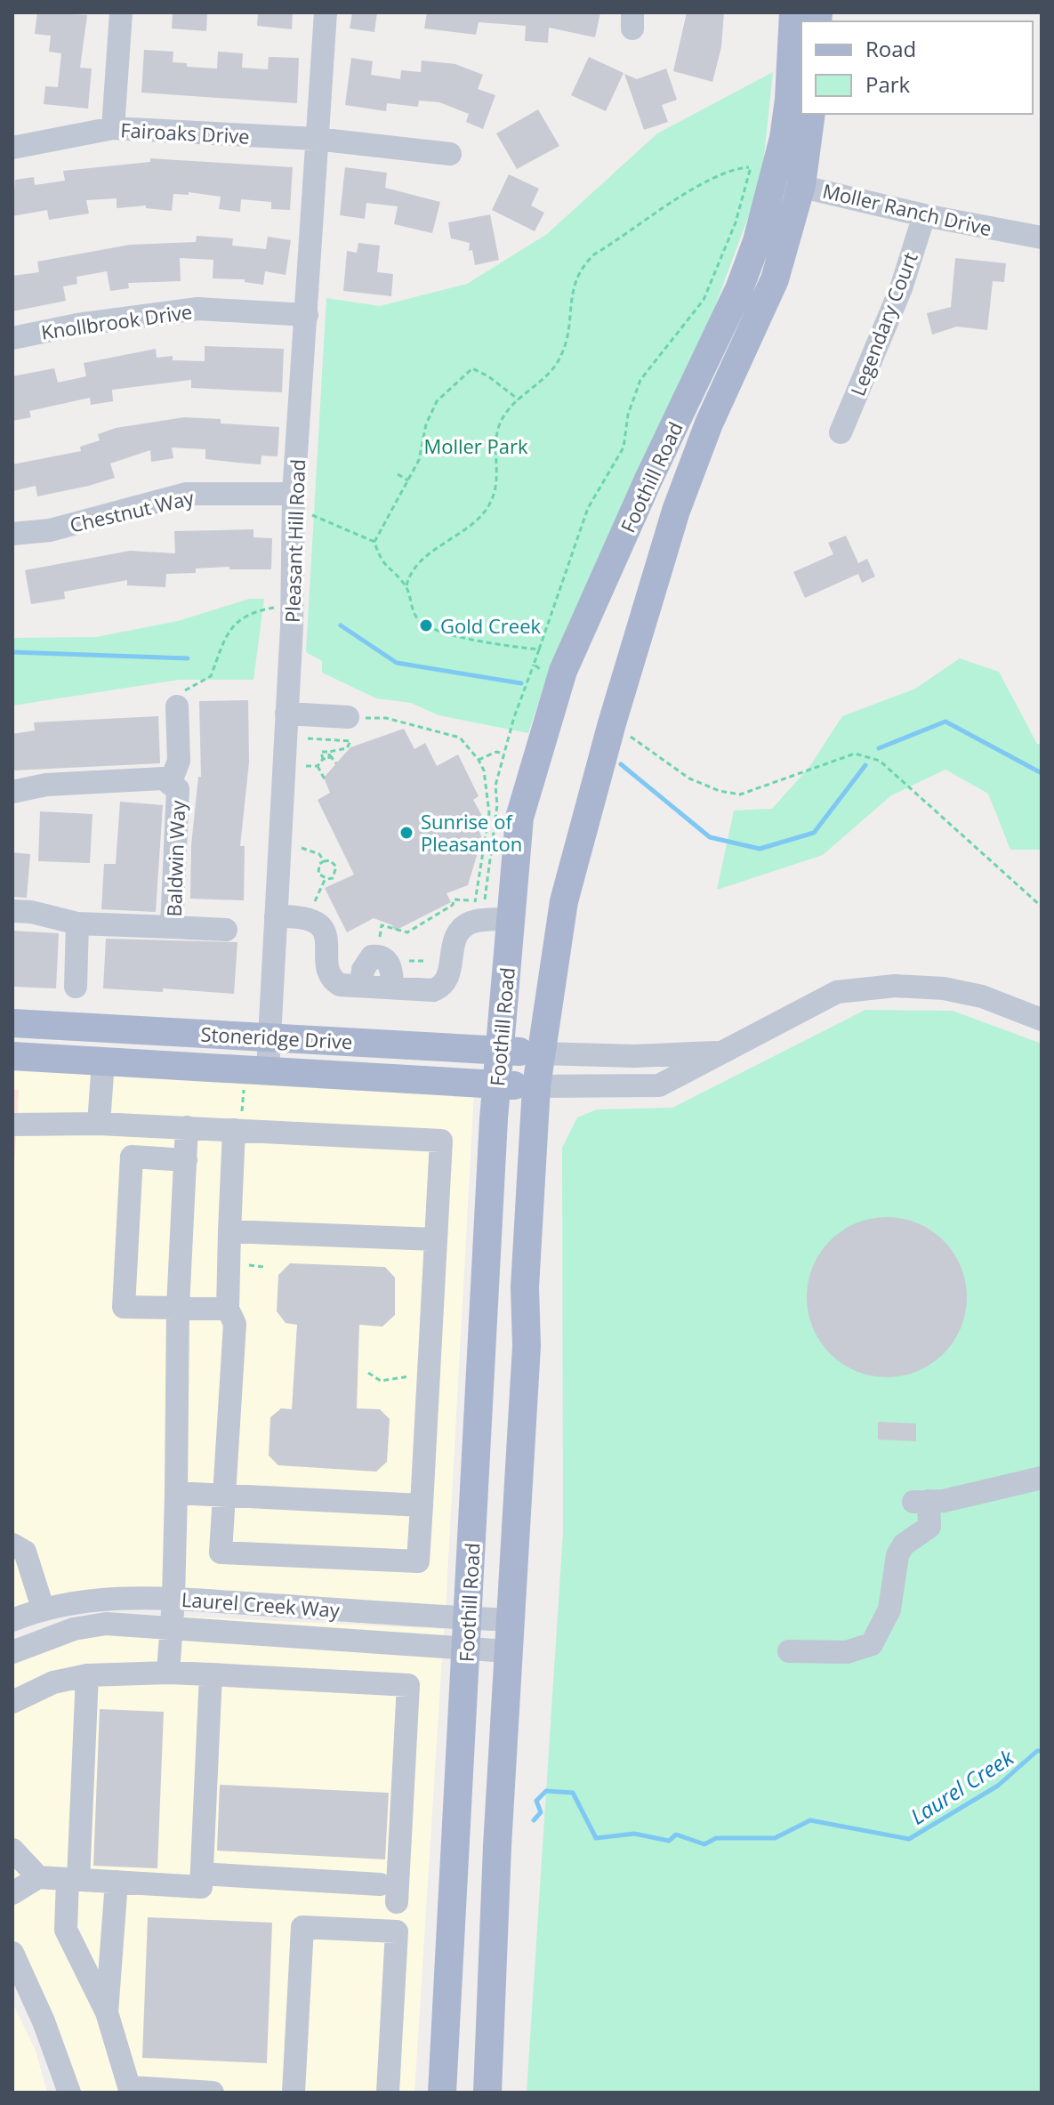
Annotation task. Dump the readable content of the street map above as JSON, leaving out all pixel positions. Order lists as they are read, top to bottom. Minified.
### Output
{"streets":{"main road":["Foothill Road","Stoneridge Drive"],"street":["Fairoaks Drive","Moller Ranch Drive","Knollbrook Drive","Legendary Court","Chestnut Way","Pleasant Hill Road","Baldwin Way","Laurel Creek Way"]},"crossings":[["Fairoaks Drive","Pleasant Hill Road"],["Moller Ranch Drive","Legendary Court"],["Moller Ranch Drive","Foothill Road"],["Knollbrook Drive","Pleasant Hill Road"],["Foothill Road","Stoneridge Drive"],["Foothill Road","Laurel Creek Way"],["Chestnut Way","Pleasant Hill Road"],["Pleasant Hill Road","Stoneridge Drive"]],"water":["Laurel Creek"],"parks":["Moller Park"],"places":["Gold Creek","Sunrise of Pleasanton"],"legend":["Road","Park"]}
